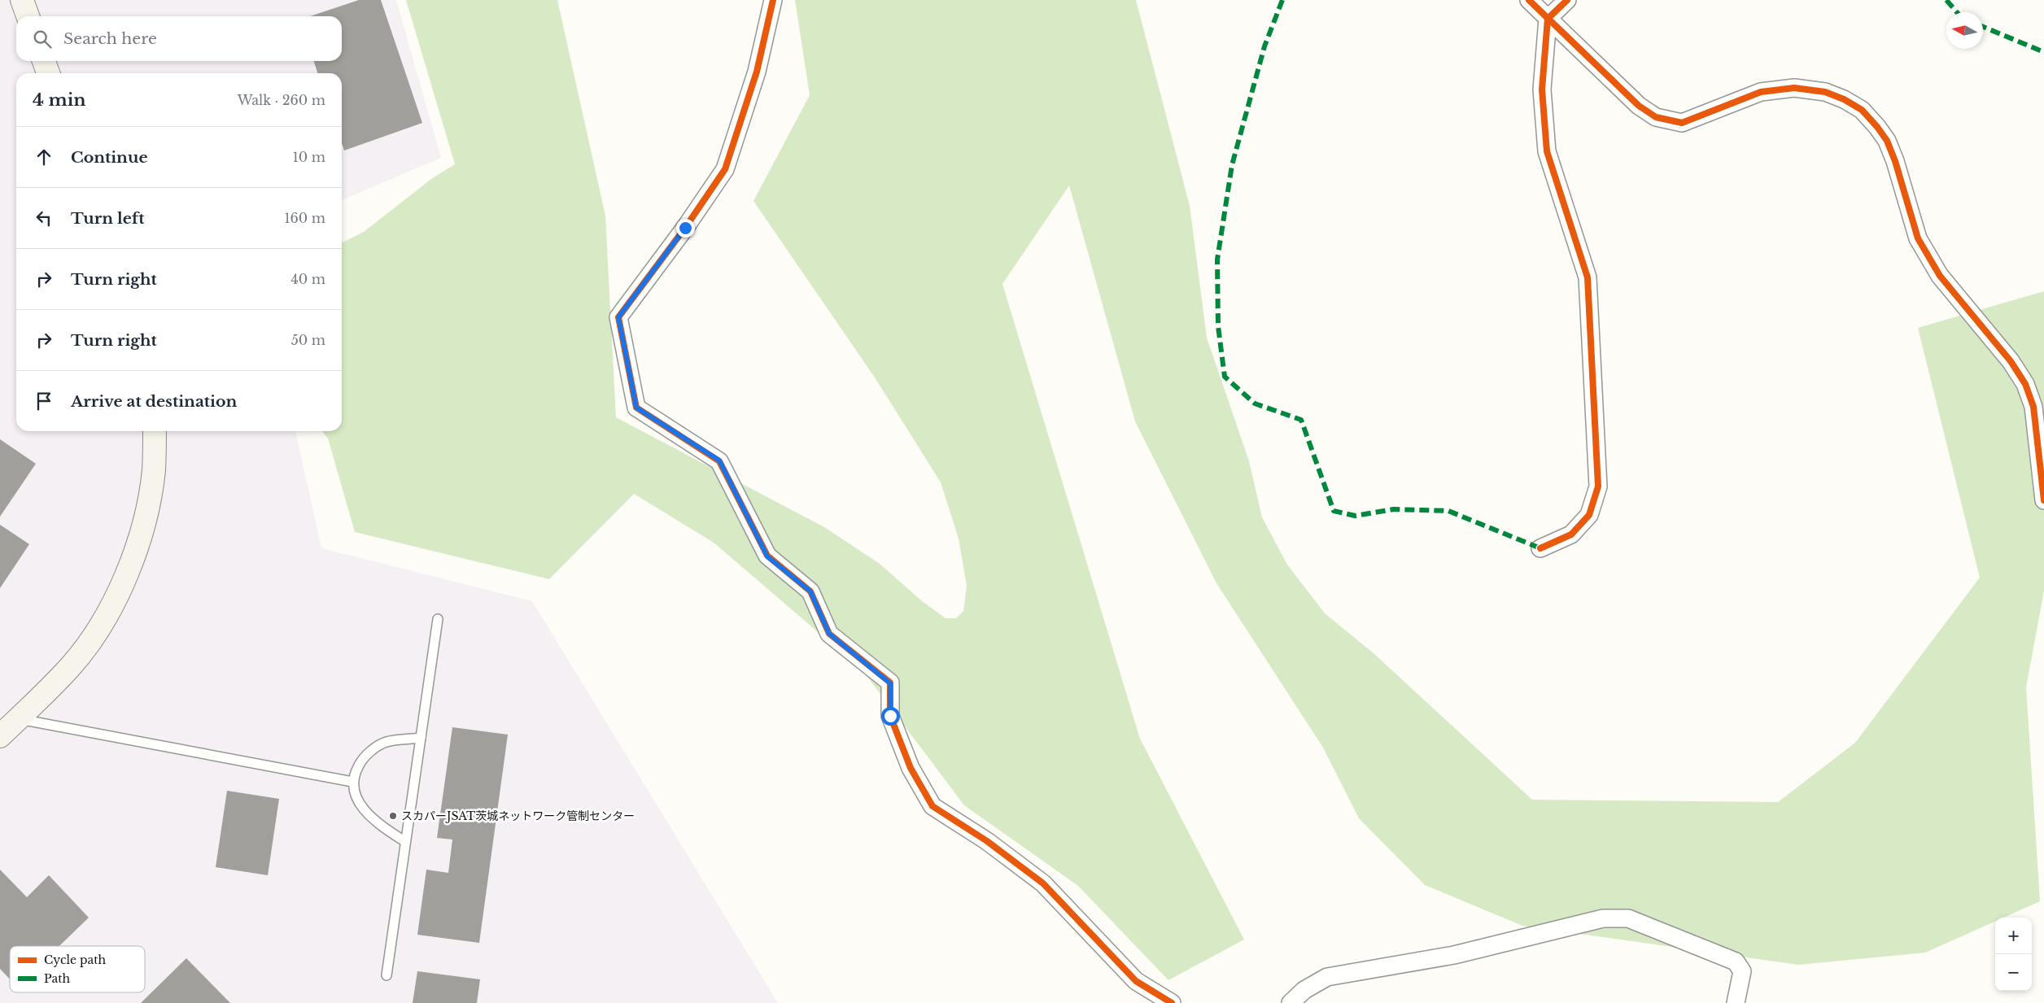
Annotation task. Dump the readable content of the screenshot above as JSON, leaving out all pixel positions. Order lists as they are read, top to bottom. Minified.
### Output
{"places":["スカパーJSAT茨城ネットワーク管制センター"],"legend":["Cycle path","Path"],"north":"left","page":{"search":"Search here","heading":["4 min","Walk · 260 m"],"list":[["Continue","10 m"],["Turn left","160 m"],["Turn right","40 m"],["Turn right","50 m"],"Arrive at destination"],"map_buttons":["+","−"]}}
